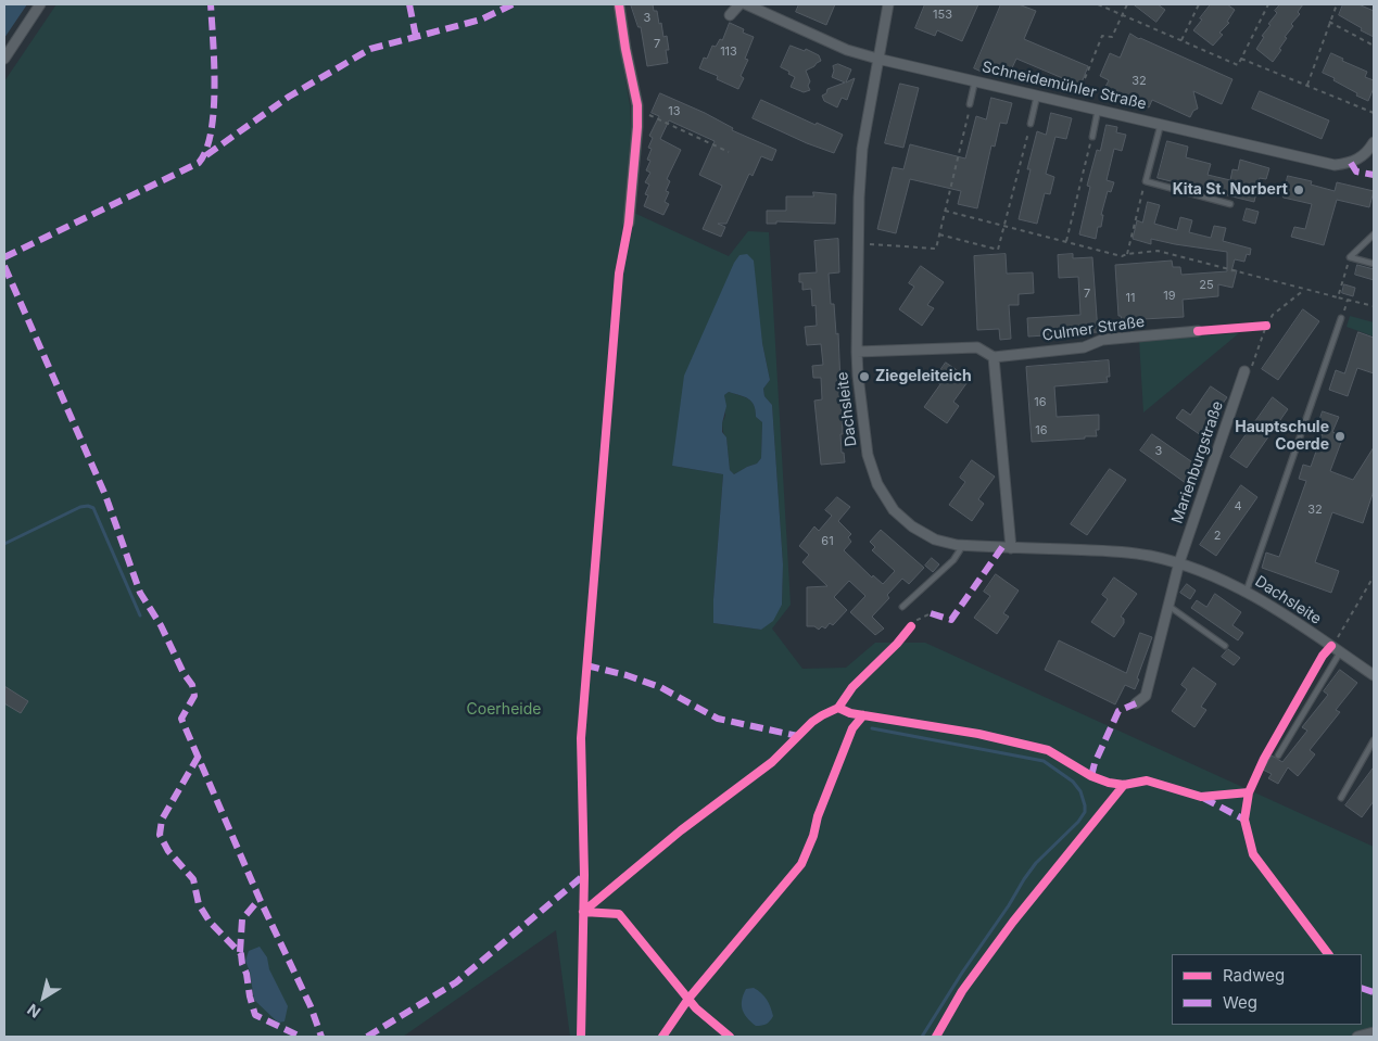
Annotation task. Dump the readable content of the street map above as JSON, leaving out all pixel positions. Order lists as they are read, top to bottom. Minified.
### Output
{"streets":{"street":["Schneidemühler Straße","Culmer Straße","Dachsleite","Marienburgstraße"]},"crossings":[["Schneidemühler Straße","Dachsleite"],["Culmer Straße","Dachsleite"],["Dachsleite","Marienburgstraße"]],"parks":["Coerheide"],"places":["Kita St. Norbert","Ziegeleiteich","Hauptschule Coerde"],"house_numbers":["153","3","7","113","32","13","25","7","19","11","16","16","3","4","32","2","61"],"legend":["Radweg","Weg"],"north":"bottom left"}
